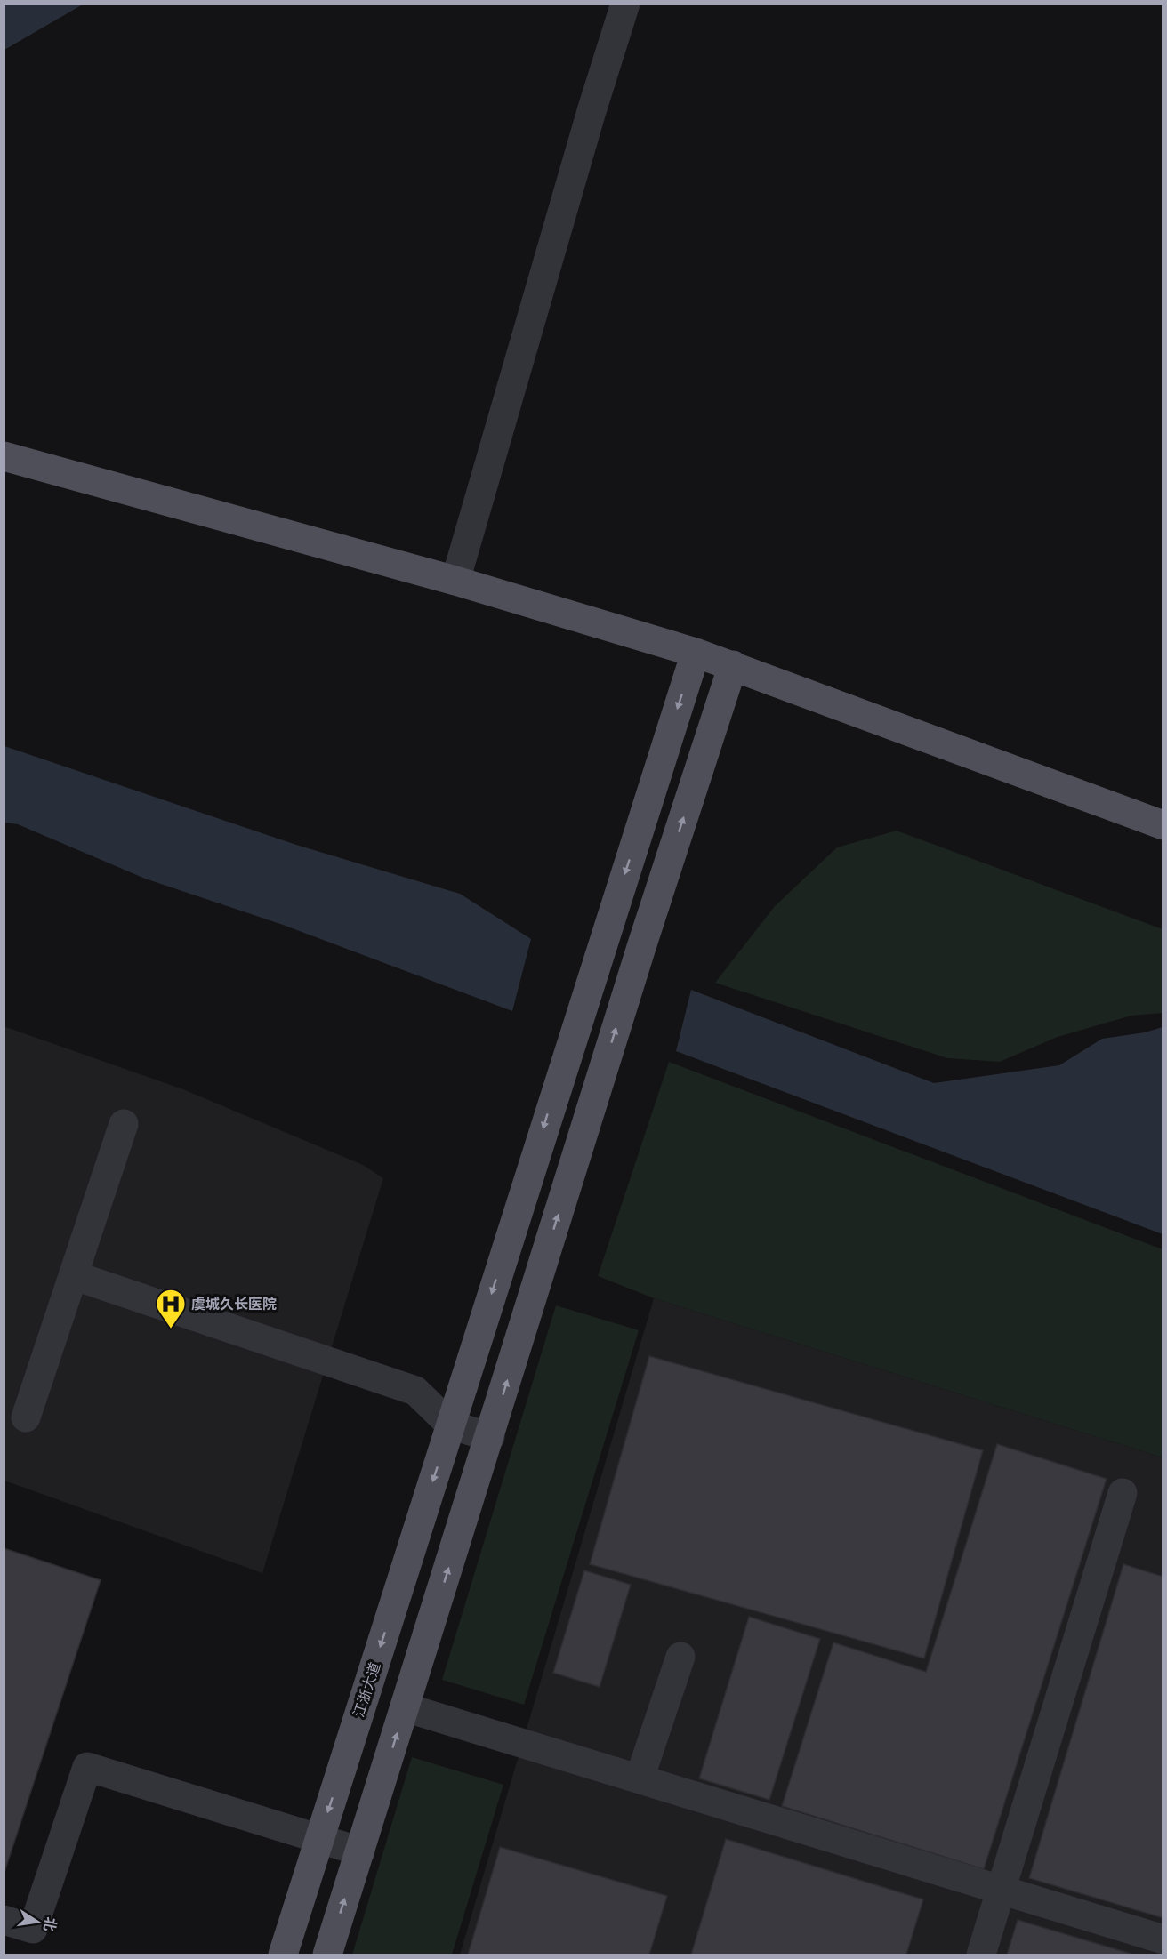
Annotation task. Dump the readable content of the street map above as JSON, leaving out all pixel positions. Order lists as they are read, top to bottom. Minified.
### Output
{"streets":{"main road":["江浙大道"]},"places":{"hospital":["虞城久长医院"]},"north":"right"}
